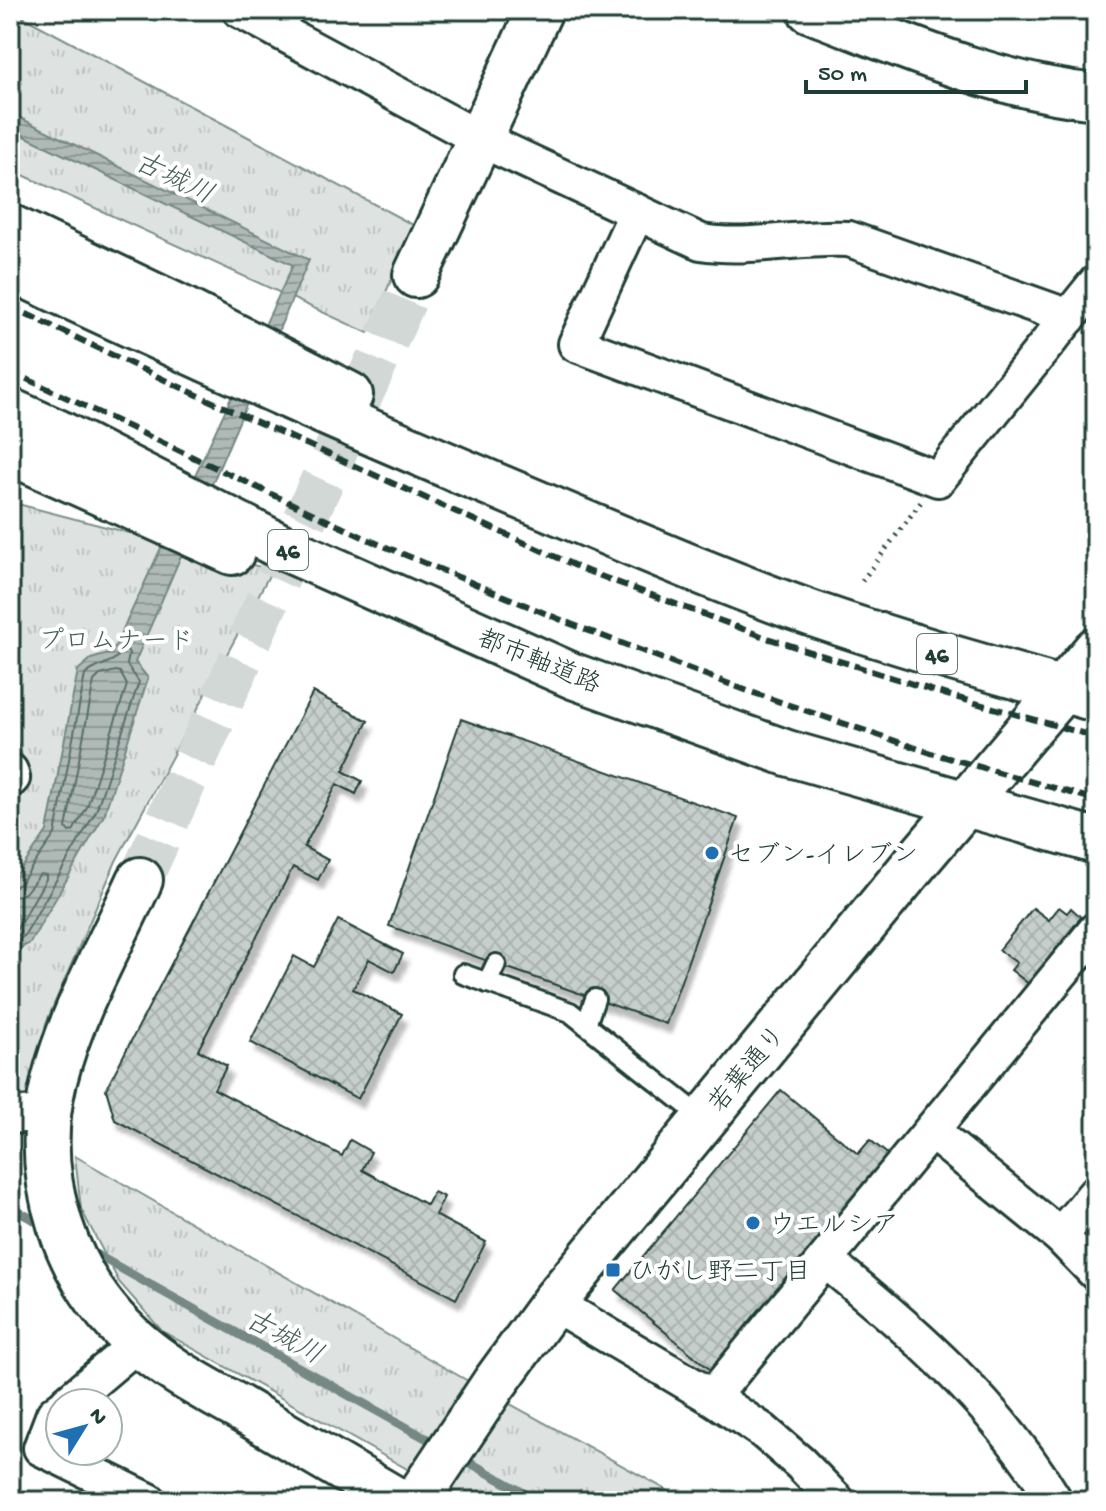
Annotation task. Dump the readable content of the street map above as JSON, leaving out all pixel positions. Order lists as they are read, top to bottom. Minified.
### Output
{"streets":{"main road":["46","都市軸道路","若葉通り"]},"crossings":[["46","都市軸道路"],["46","若葉通り"],["都市軸道路","若葉通り"]],"water":["古城川"],"parks":["プロムナード"],"places":{"other":["セブン-イレブン","ウエルシア"],"transit":["ひがし野二丁目"]},"scale_bar":"50 m","north":"top right"}
